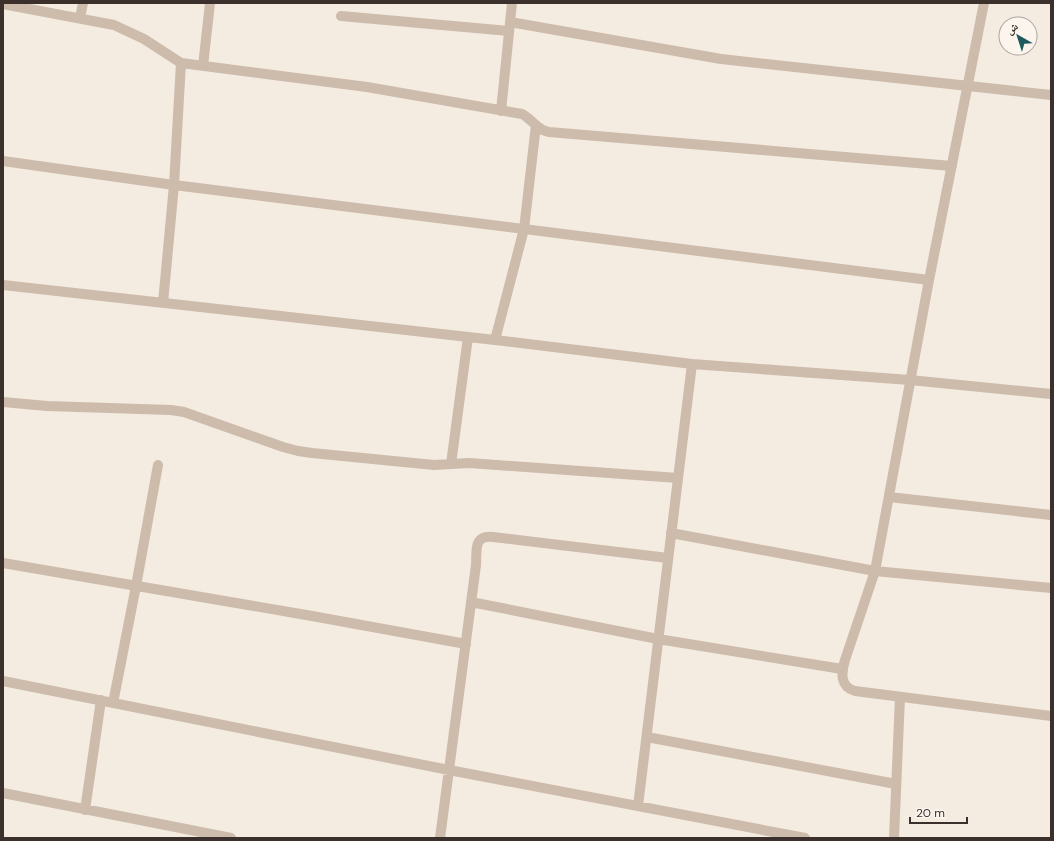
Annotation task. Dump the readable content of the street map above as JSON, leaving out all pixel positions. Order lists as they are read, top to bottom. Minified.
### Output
{"scale_bar":"20 m","north":"top left"}
